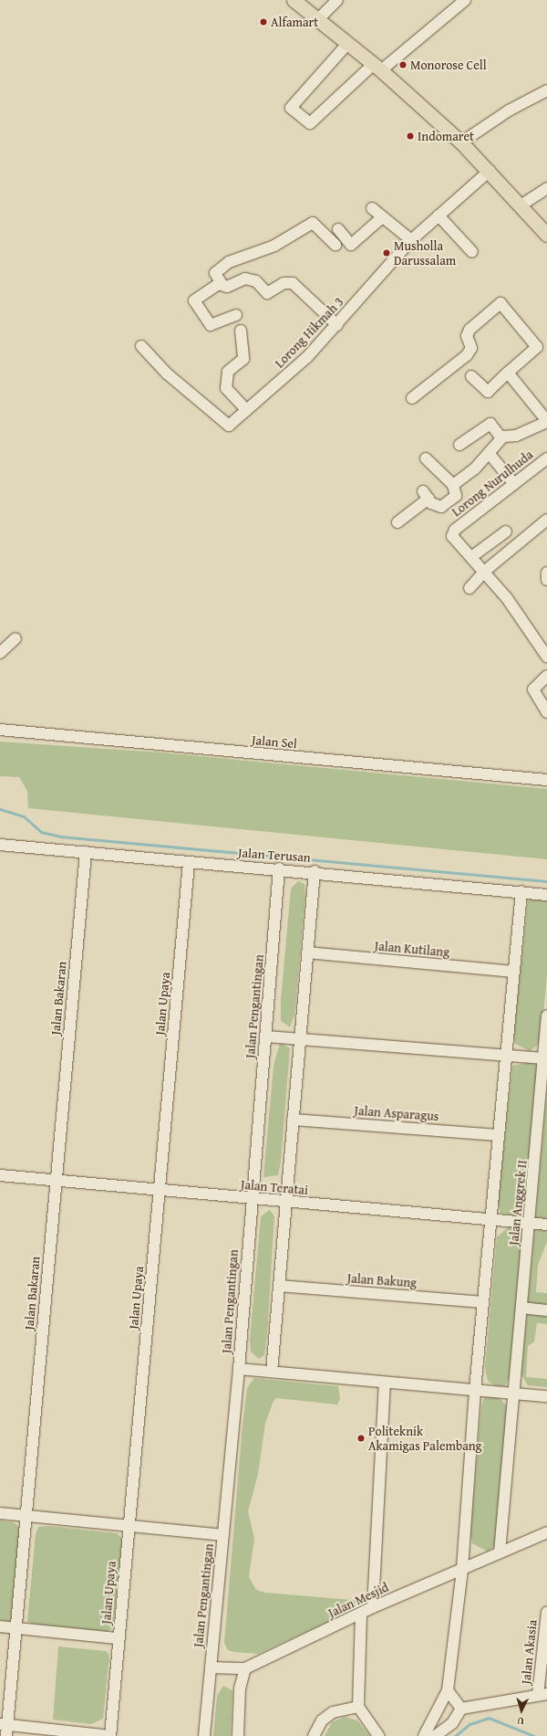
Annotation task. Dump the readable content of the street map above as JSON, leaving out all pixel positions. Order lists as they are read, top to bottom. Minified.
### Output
{"streets":{"street":["Lorong Hikmah 3","Lorong Nurulhuda","Jalan Sel","Jalan Terusan","Jalan Kutilang","Jalan Bakaran","Jalan Upaya","Jalan Pengantingan","Jalan Asparagus","Jalan Teratai","Jalan Anggrek II","Jalan Bakung","Jalan Mesjid","Jalan Akasia"]},"crossings":[["Jalan Terusan","Jalan Bakaran"],["Jalan Terusan","Jalan Upaya"],["Jalan Terusan","Jalan Pengantingan"],["Jalan Bakaran","Jalan Teratai"],["Jalan Upaya","Jalan Teratai"],["Jalan Pengantingan","Jalan Teratai"],["Jalan Teratai","Jalan Anggrek II"],["Jalan Anggrek II","Jalan Mesjid"]],"places":["Alfamart","Monorose Cell","Indomaret","Musholla Darussalam","Politeknik Akamigas Palembang"],"north":"bottom"}
